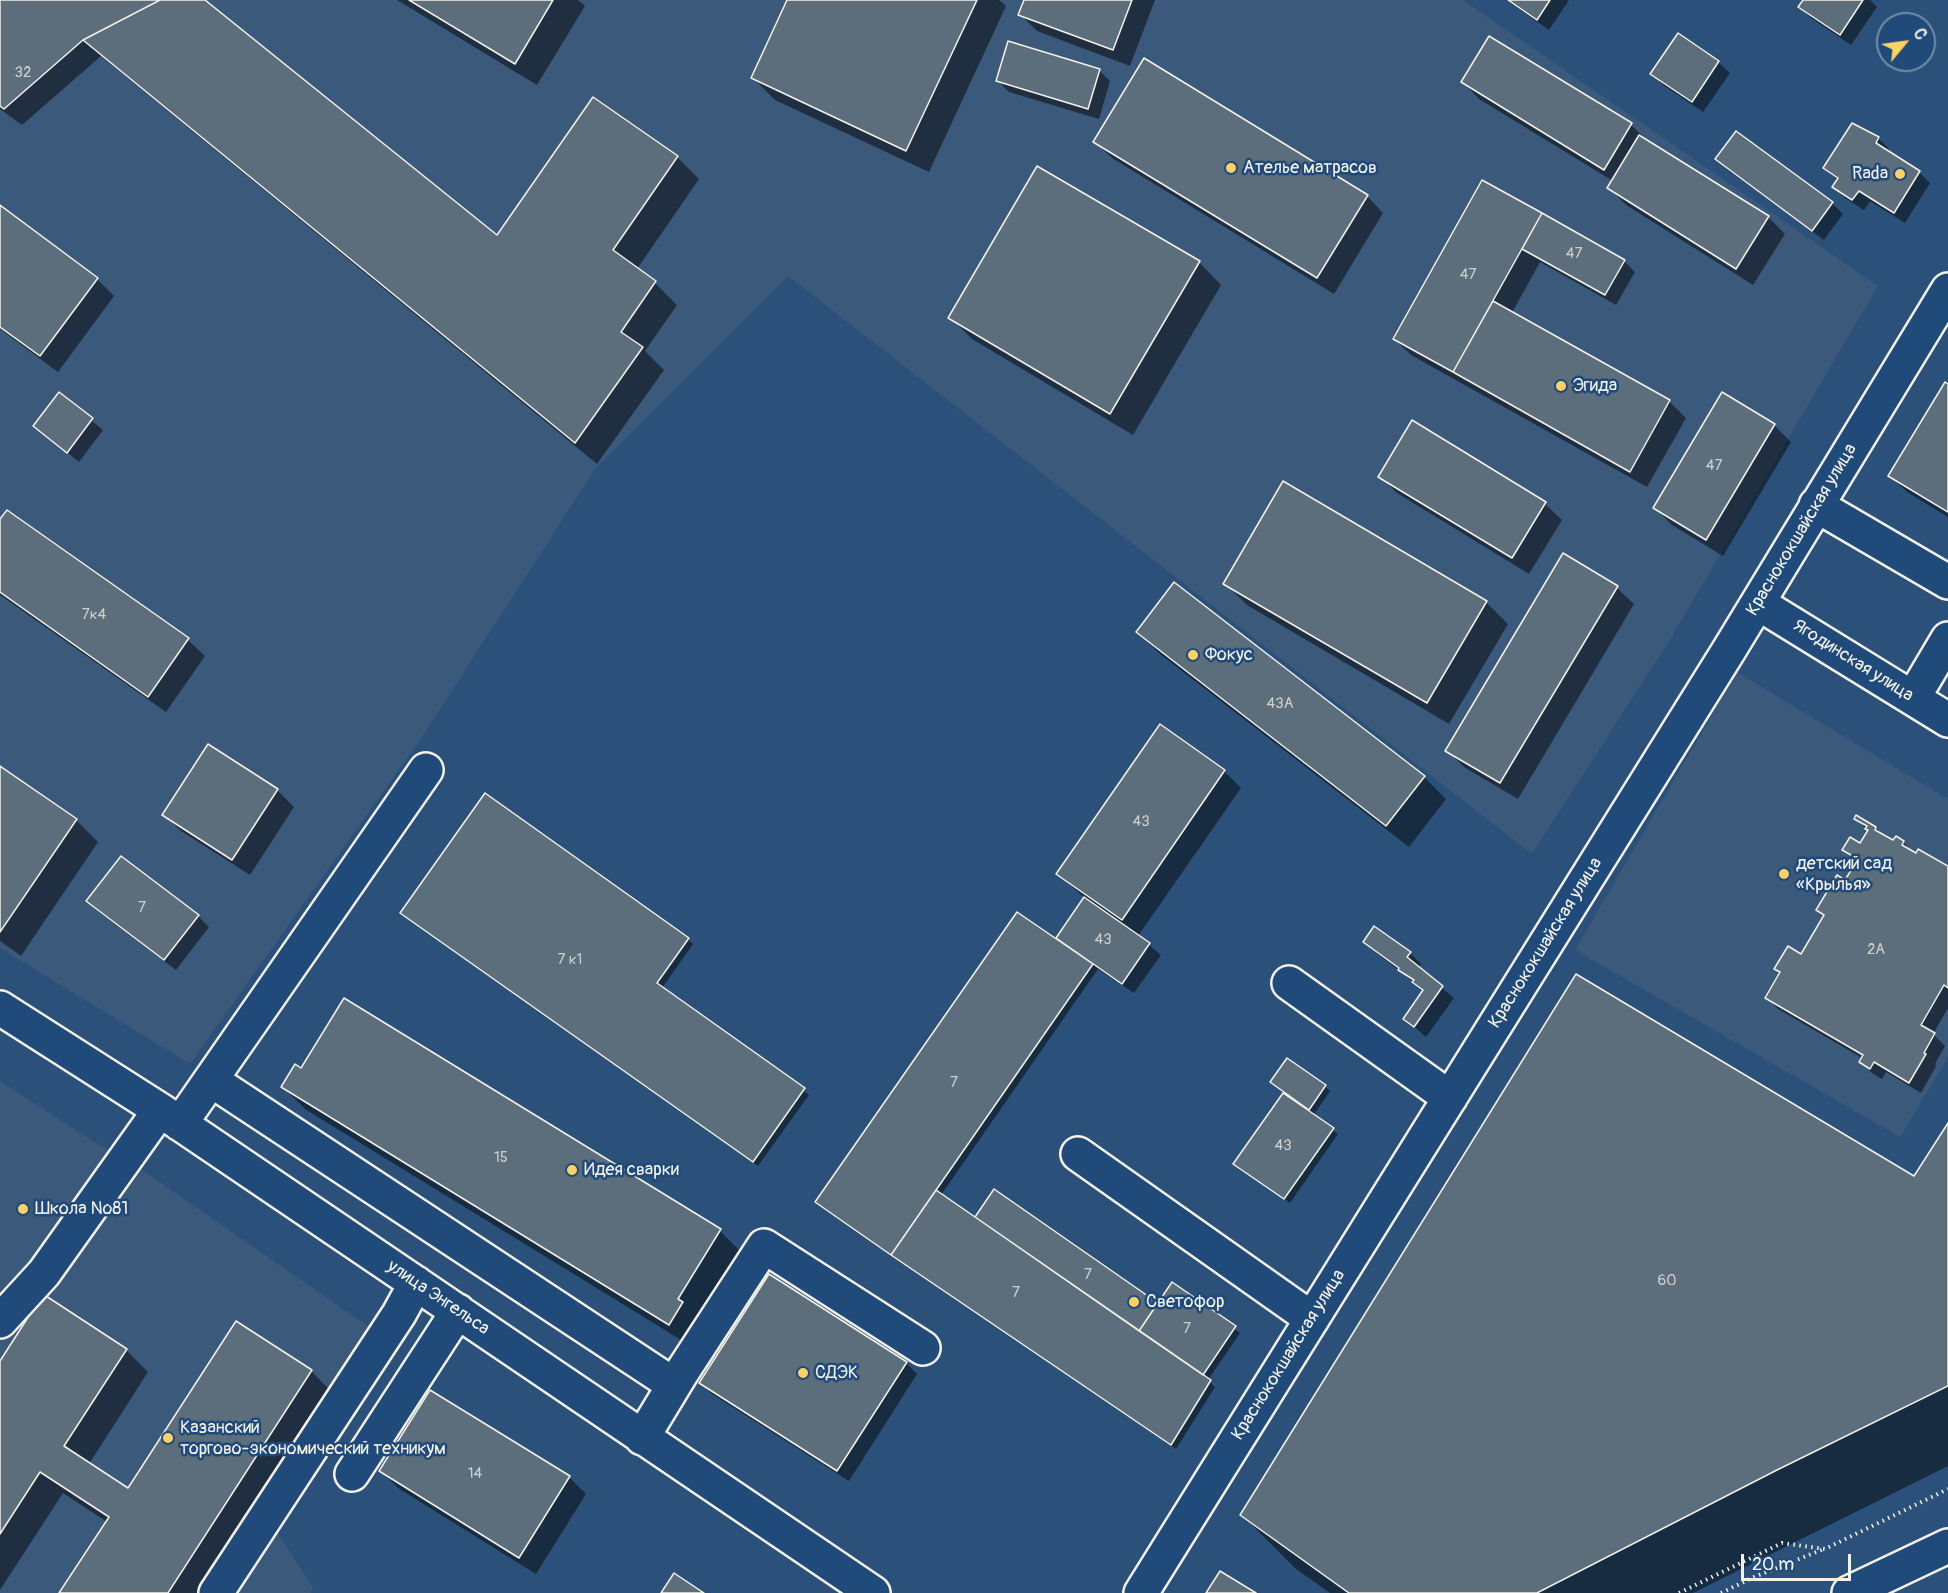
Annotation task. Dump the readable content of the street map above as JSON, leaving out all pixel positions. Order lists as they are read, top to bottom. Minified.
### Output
{"streets":{"street":["Краснококшайская улица","Ягодинская улица","улица Энгельса"]},"crossings":[["Краснококшайская улица","Ягодинская улица"]],"places":["Ателье матрасов","Rada","Эгида","Фокус","детский сад «Крылья»","Идея сварки","Школа №81","Светофор","СДЭК","Казанский торгово-экономический техникум"],"house_numbers":["32","47","47","47","7к4","43А","43","7","43","2А","7 к1","7","43","15","7","60","7","7","14"],"scale_bar":"20 m","north":"top right"}
